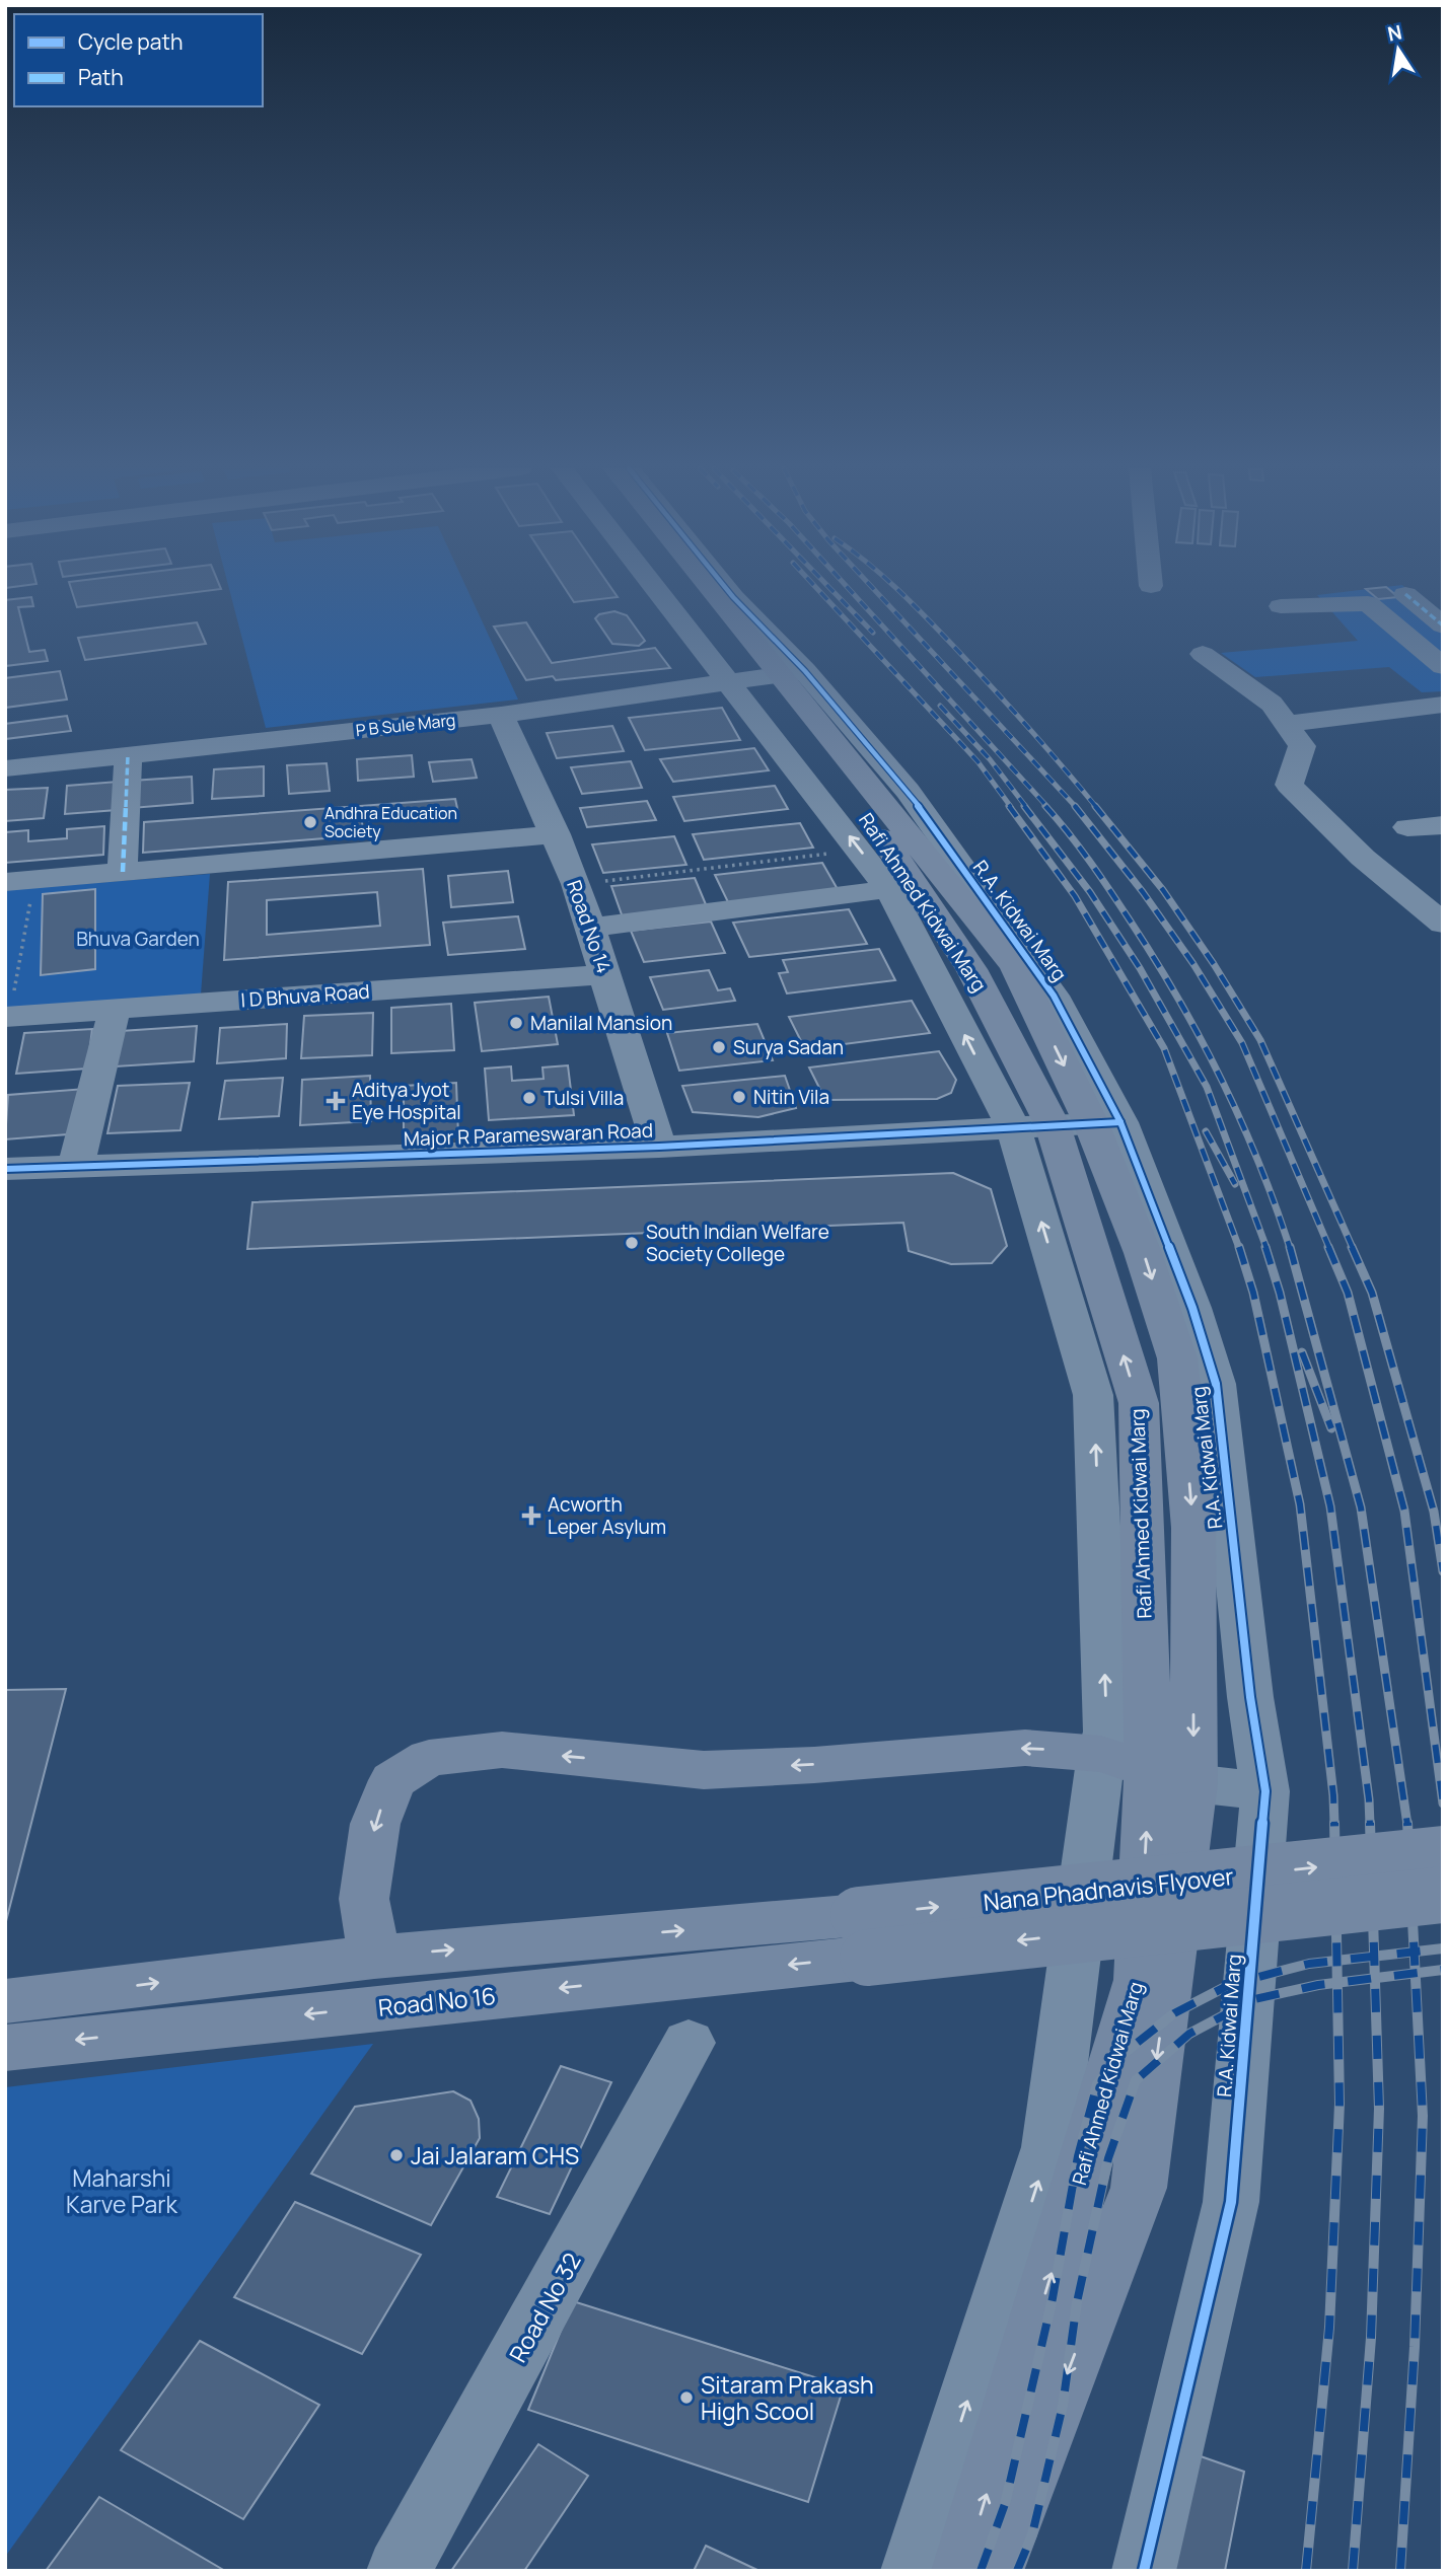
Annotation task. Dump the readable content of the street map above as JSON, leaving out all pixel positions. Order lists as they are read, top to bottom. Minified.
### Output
{"streets":{"main road":["Rafi Ahmed Kidwai Marg","Nana Phadnavis Flyover","Road No 16"],"street":["P B Sule Marg","R.A. Kidwai Marg","Road No 14","I D Bhuva Road","Major R Parameswaran Road","Road No 32"]},"crossings":[["P B Sule Marg","Rafi Ahmed Kidwai Marg"],["P B Sule Marg","R.A. Kidwai Marg"],["P B Sule Marg","Road No 14"],["Rafi Ahmed Kidwai Marg","R.A. Kidwai Marg"],["Rafi Ahmed Kidwai Marg","Major R Parameswaran Road"],["R.A. Kidwai Marg","Major R Parameswaran Road"],["Road No 14","I D Bhuva Road"],["Road No 14","Major R Parameswaran Road"],["Nana Phadnavis Flyover","Road No 16"]],"parks":["Bhuva Garden","Maharshi Karve Park"],"places":{"other":["Andhra Education Society","Manilal Mansion","Surya Sadan","Nitin Vila","Tulsi Villa","South Indian Welfare Society College","Jai Jalaram CHS","Sitaram Prakash High Scool"],"health":["Aditya Jyot Eye Hospital","Acworth Leper Asylum"]},"legend":["Cycle path","Path"],"north":"top"}
